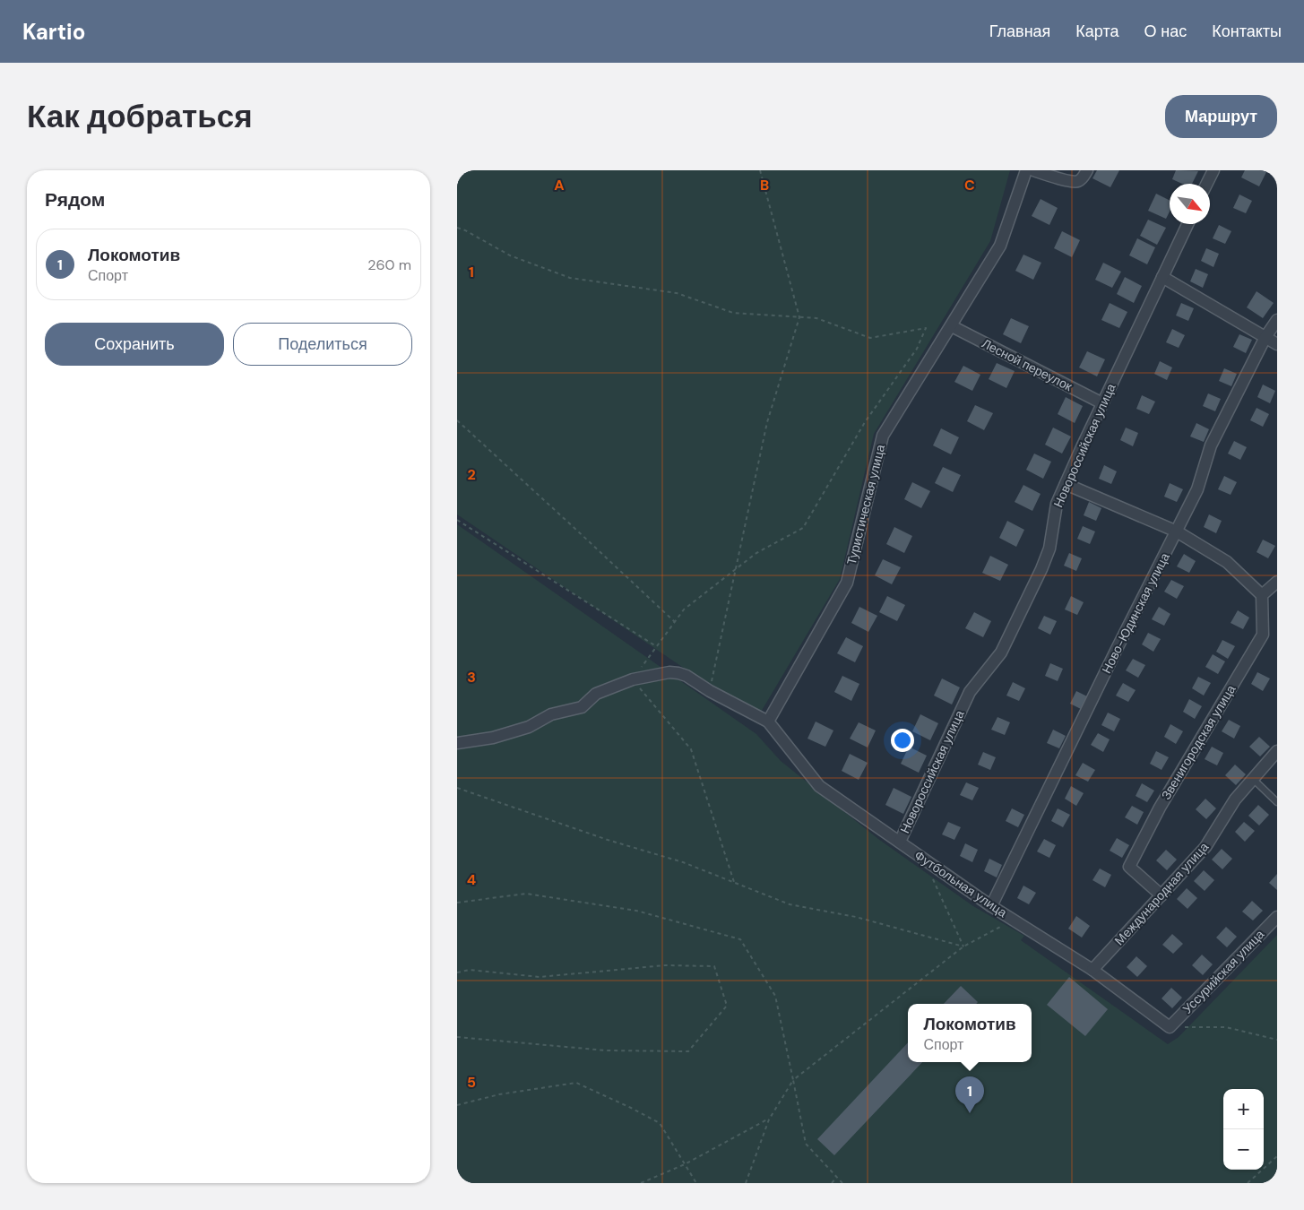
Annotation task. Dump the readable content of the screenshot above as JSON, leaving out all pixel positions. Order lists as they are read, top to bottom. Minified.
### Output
{"streets":{"street":["Лесной переулок","Новороссийская улица","Туристическая улица","Ново-Юдинская улица","Звенигородская улица","Футбольная улица","Международная улица","Уссурийская улица"]},"crossings":[["Лесной переулок","Новороссийская улица"],["Лесной переулок","Туристическая улица"],["Новороссийская улица","Футбольная улица"],["Туристическая улица","Футбольная улица"],["Ново-Юдинская улица","Футбольная улица"],["Звенигородская улица","Международная улица"],["Футбольная улица","Международная улица"],["Футбольная улица","Уссурийская улица"]],"north":"bottom right","page":{"header":"Kartio","nav":["Главная","Карта","О нас","Контакты"],"buttons":["Маршрут",["Сохранить","Поделиться"]],"title":"Как добраться","heading":"Рядом","list":[{"mark":"1","name":"Локомотив","note":"Спорт","value":"260 m"}],"popup":["Локомотив","Спорт"],"pins":"1","map_buttons":["+","−"]},"grid":{"columns":["A","B","C"],"rows":["1","2","3","4","5"]}}
